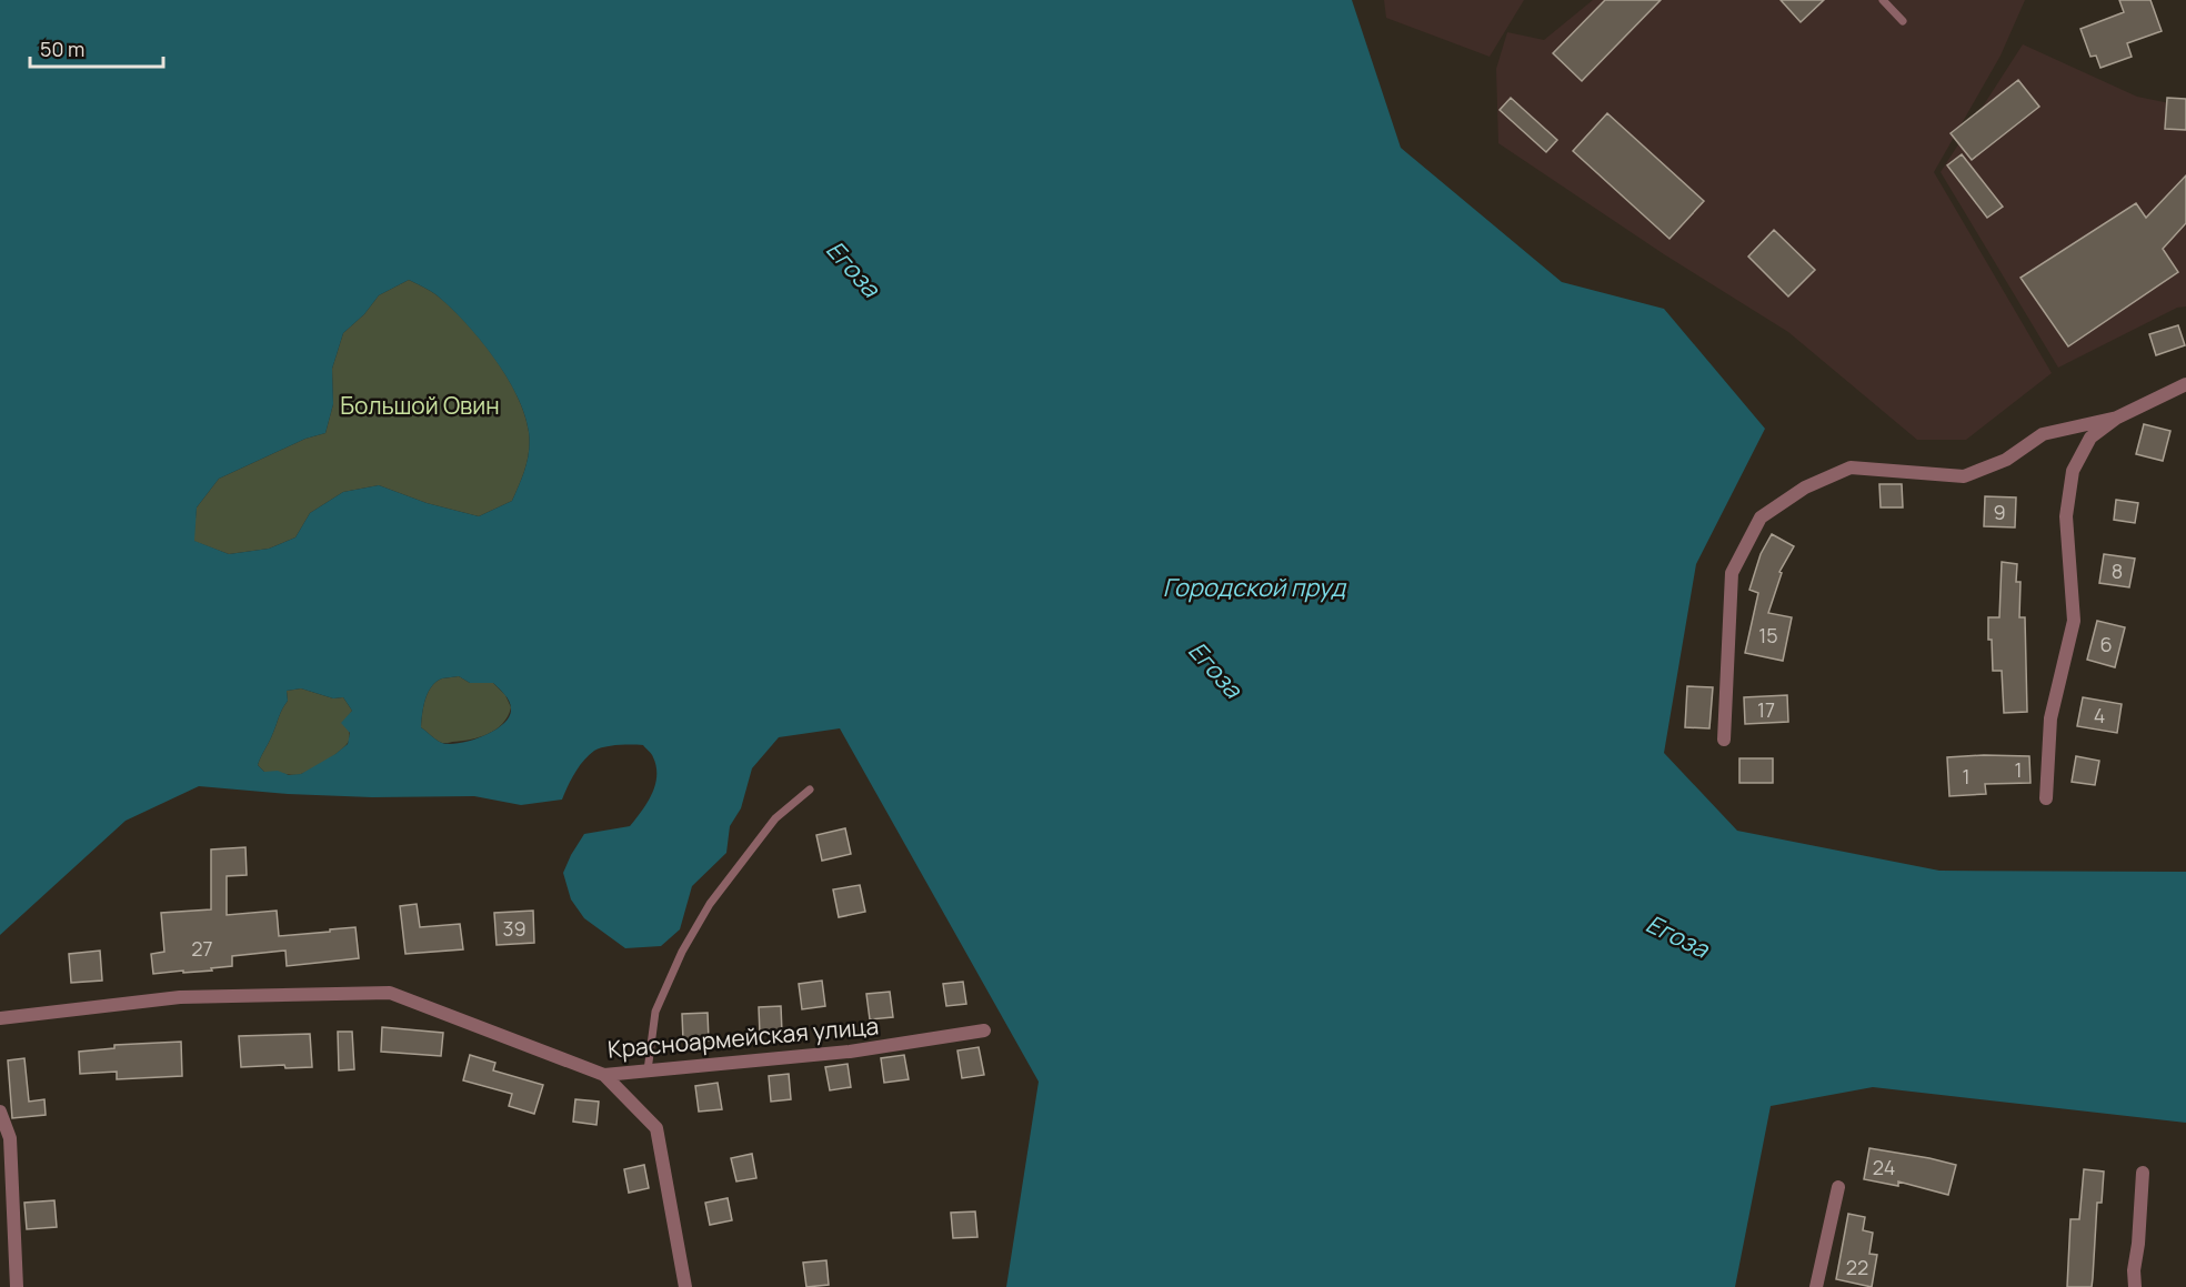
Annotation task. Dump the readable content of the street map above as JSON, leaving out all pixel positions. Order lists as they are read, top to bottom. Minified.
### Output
{"streets":{"street":["Красноармейская улица"]},"water":["Егоза","Городской пруд"],"parks":["Большой Овин"],"house_numbers":["9","8","15","6","17","4","1","1","39","27","24","22"],"scale_bar":"50 m"}
